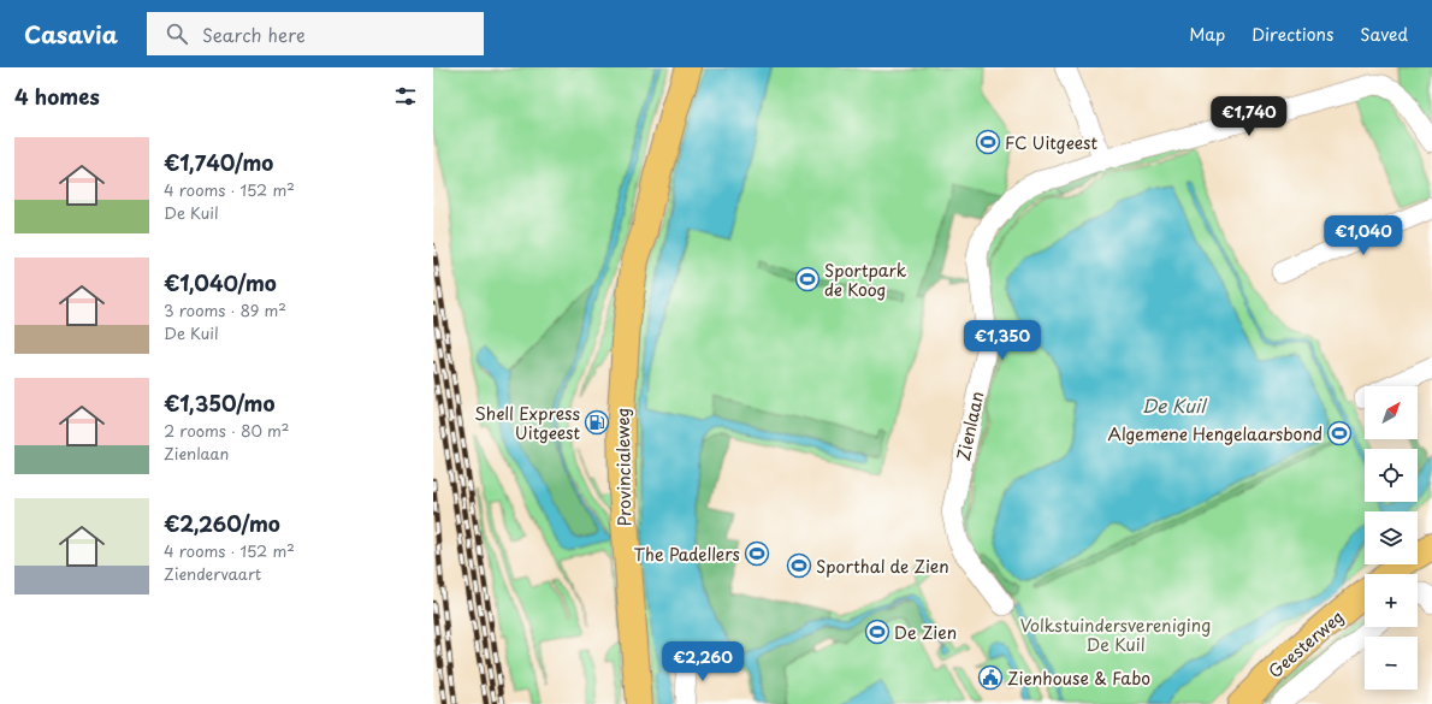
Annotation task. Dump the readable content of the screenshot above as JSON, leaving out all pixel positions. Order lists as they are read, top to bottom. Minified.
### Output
{"streets":{"main road":["Provincialeweg","Geesterweg"],"street":["Zienlaan"]},"water":["De Kuil"],"parks":["Volkstuindersvereniging De Kuil"],"places":{"sports":["FC Uitgeest","Sportpark de Koog","Algemene Hengelaarsbond","The Padellers","Sporthal de Zien","De Zien"],"fuel station":["Shell Express Uitgeest"],"public building":["Zienhouse & Fabo"]},"north":"top right","page":{"header":"Casavia","search":"Search here","nav":["Map","Directions","Saved"],"heading":"4 homes","price":["€1,740","€1,040","€1,350","€2,260"],"list":[{"name":"€1,740/mo","note":"4 rooms · 152 m² · De Kuil"},{"name":"€1,040/mo","note":"3 rooms · 89 m² · De Kuil"},{"name":"€1,350/mo","note":"2 rooms · 80 m² · Zienlaan"},{"name":"€2,260/mo","note":"4 rooms · 152 m² · Ziendervaart"}],"map_buttons":["+","−"]}}
